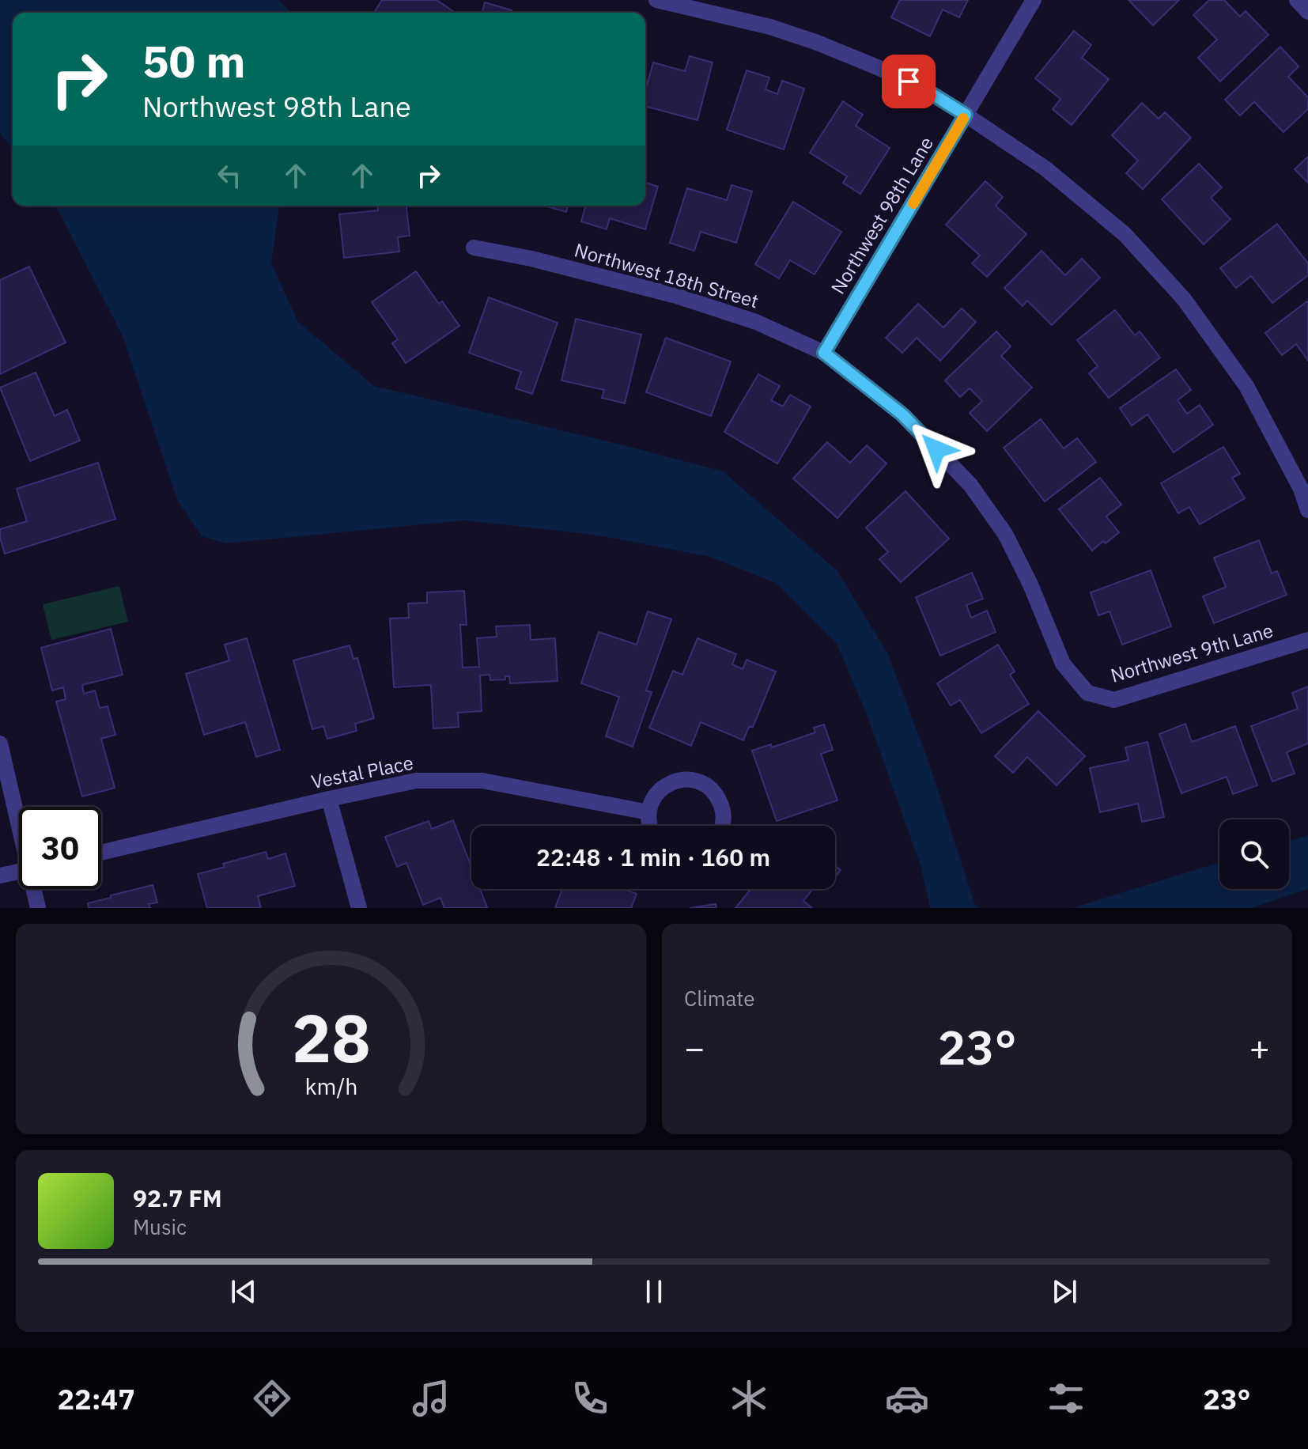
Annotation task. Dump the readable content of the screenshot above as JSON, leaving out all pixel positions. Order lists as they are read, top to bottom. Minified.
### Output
{"streets":{"street":["Northwest 98th Lane","Northwest 18th Street","Northwest 9th Lane","Vestal Place"]},"crossings":[["Northwest 98th Lane","Northwest 18th Street"],["Northwest 18th Street","Northwest 9th Lane"]],"page":{"turn":["50 m","Northwest 98th Lane"],"limit":"30","trip":"22:48 · 1 min · 160 m","tile":"Climate","heat":["−","23°","+"],"song":["92.7 FM","Music"],"tabs":["22:47","23°"],"gauge":["28","km/h"]}}
